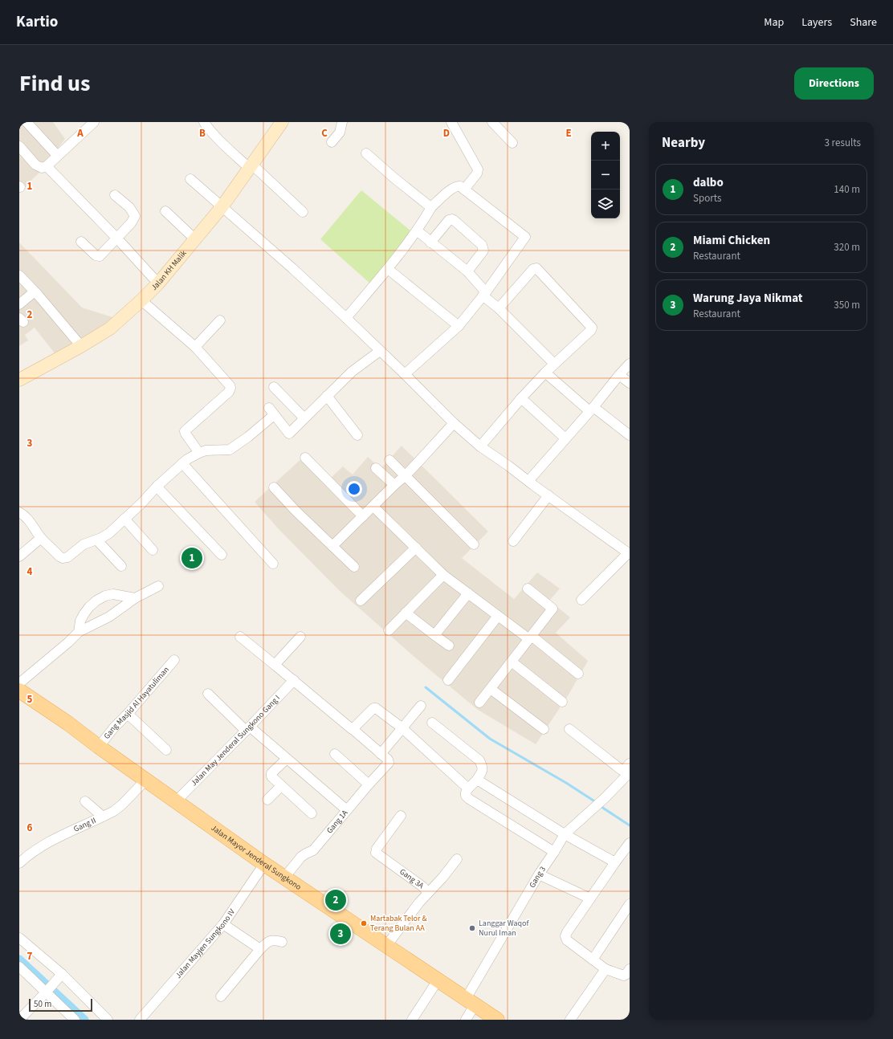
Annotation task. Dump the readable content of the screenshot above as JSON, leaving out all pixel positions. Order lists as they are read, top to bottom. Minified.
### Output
{"streets":{"main road":["Jalan Mayor Jenderal Sungkono"],"street":["Jalan KH Malik","Gang Masjid Al Hayatuliman","Jalan May Jenderal Sungkono Gang I","Gang 1A","Gang II","Gang 3","Gang 3A","Jalan Mayjen Sungkono IV"]},"crossings":[["Gang Masjid Al Hayatuliman","Jalan Mayor Jenderal Sungkono"],["Jalan May Jenderal Sungkono Gang I","Jalan Mayor Jenderal Sungkono"],["Gang 1A","Jalan Mayor Jenderal Sungkono"],["Gang II","Jalan Mayor Jenderal Sungkono"],["Jalan Mayor Jenderal Sungkono","Gang 3"],["Jalan Mayor Jenderal Sungkono","Gang 3A"],["Jalan Mayor Jenderal Sungkono","Jalan Mayjen Sungkono IV"]],"places":["Martabak Telor & Terang Bulan AA","Langgar Waqof Nurul Iman"],"scale_bar":"50 m","page":{"header":"Kartio","nav":["Map","Layers","Share"],"title":"Find us","buttons":"Directions","heading":["Nearby","3 results"],"map_buttons":["+","−"],"list":[{"mark":"1","name":"dalbo","note":"Sports","value":"140 m"},{"mark":"2","name":"Miami Chicken","note":"Restaurant","value":"320 m"},{"mark":"3","name":"Warung Jaya Nikmat","note":"Restaurant","value":"350 m"}],"pins":["1","2","3"],"scale":"50 m"},"grid":{"columns":["A","B","C","D","E"],"rows":["1","2","3","4","5","6","7"]}}
